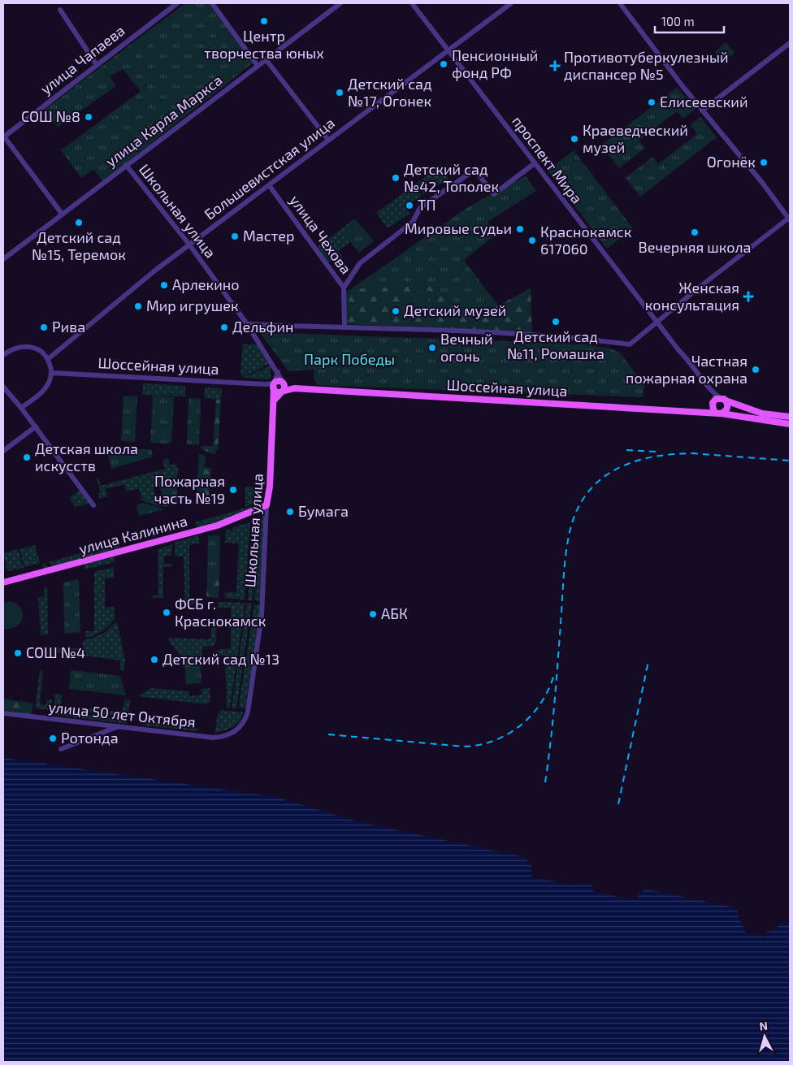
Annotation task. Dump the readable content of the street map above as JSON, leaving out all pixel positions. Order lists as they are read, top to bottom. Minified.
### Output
{"streets":{"main road":["Школьная улица","Шоссейная улица","улица Калинина"],"street":["улица Чапаева","улица Карла Маркса","проспект Мира","Большевистская улица","улица Чехова","улица 50 лет Октября"]},"crossings":[["улица Карла Маркса","Школьная улица"],["проспект Мира","Большевистская улица"],["проспект Мира","Шоссейная улица"],["Большевистская улица","Школьная улица"],["Большевистская улица","улица Чехова"],["Школьная улица","Шоссейная улица"],["Школьная улица","улица Калинина"],["Школьная улица","улица 50 лет Октября"]],"parks":["Парк Победы"],"places":{"other":["Центр творчества юных","Пенсионный фонд РФ","Детский сад №17, Огонек","Елисеевский","СОШ №8","Краеведческий музей","Огонёк","Детский сад №42, Тополек","ТП","Детский сад №15, Теремок","Мировые судьи","Вечерняя школа","Мастер","Краснокамск 617060","Арлекино","Мир игрушек","Детский музей","Детский сад №11, Ромашка","Рива","Дельфин","Вечный огонь","Частная пожарная охрана","Детская школа искусств","Пожарная часть №19","Бумага","ФСБ г. Краснокамск","АБК","СОШ №4","Детский сад №13","Ротонда"],"health":["Противотуберкулезный диспансер №5","Женская консультация"]},"scale_bar":"100 m","north":"top"}
